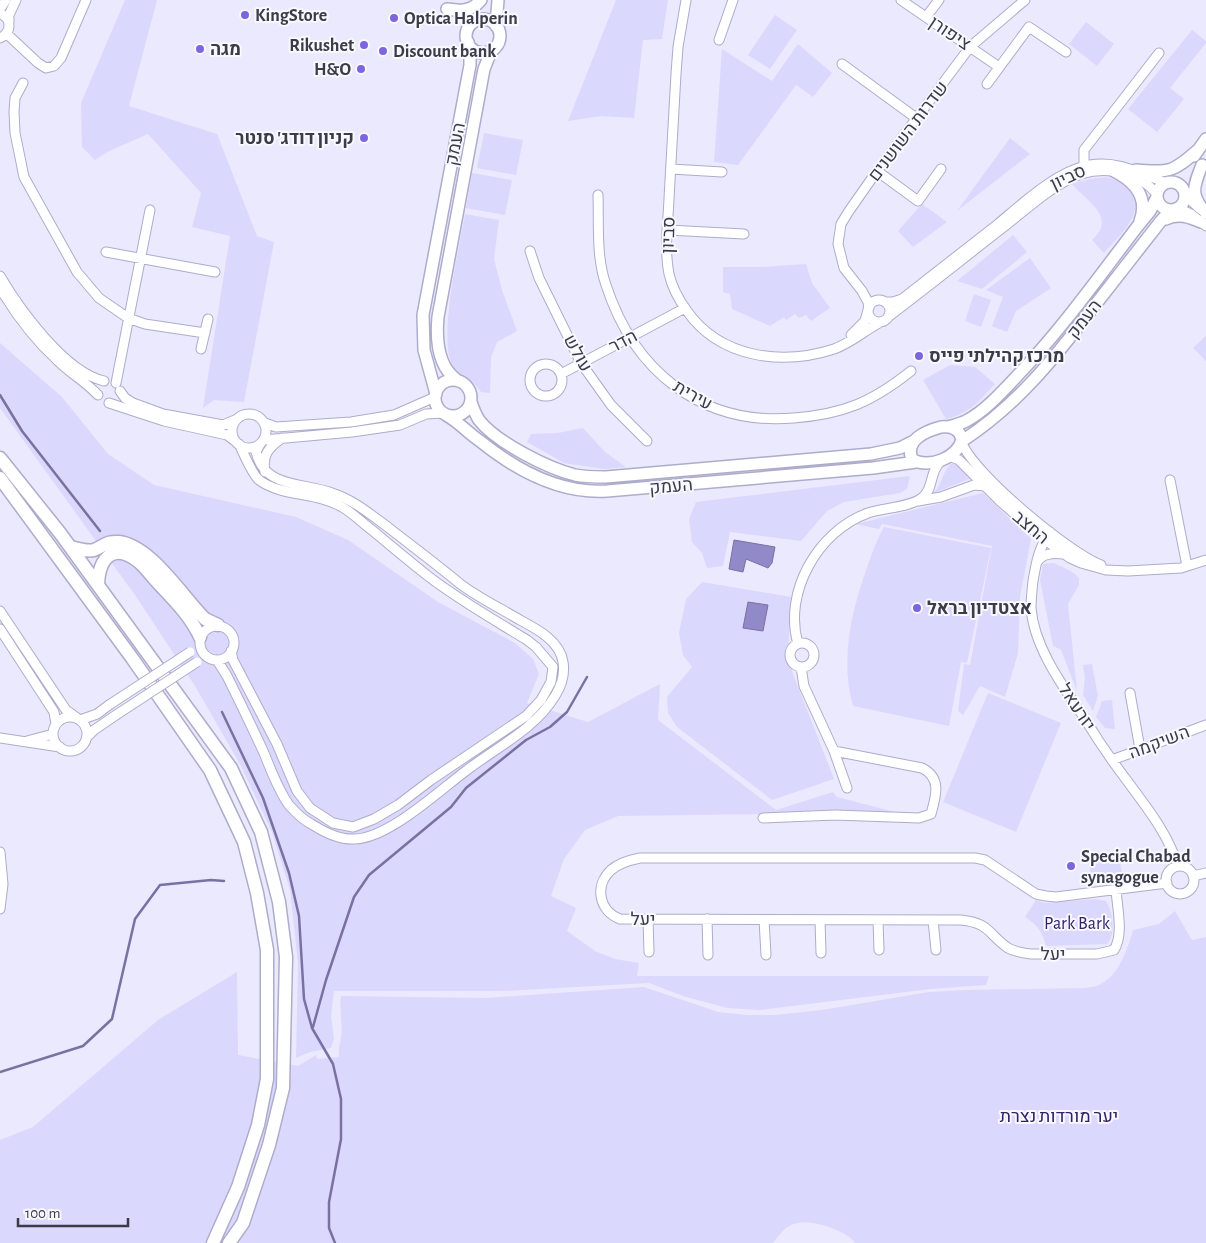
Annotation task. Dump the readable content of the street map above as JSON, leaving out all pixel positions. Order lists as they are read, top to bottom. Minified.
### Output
{"streets":{"main road":["העמק"],"street":["ציפורן","שדרות השושנים","סביון","הדר","עולש","עירית","החצב","יזרעאל","השיקמה","יעל"]},"crossings":[["ציפורן","שדרות השושנים"],["שדרות השושנים","סביון"],["העמק","סביון"],["העמק","החצב"],["סביון","הדר"],["הדר","עולש"],["הדר","עירית"],["החצב","יזרעאל"],["יזרעאל","השיקמה"]],"parks":["Park Bark","יער מורדות נצרת"],"places":["KingStore","Optica Halperin","Rikushet","מגה","Discount bank","H&O","קניון דודג' סנטר","מרכז קהילתי פייס","אצטדיון בראל","Special Chabad synagogue"],"scale_bar":"100 m"}
